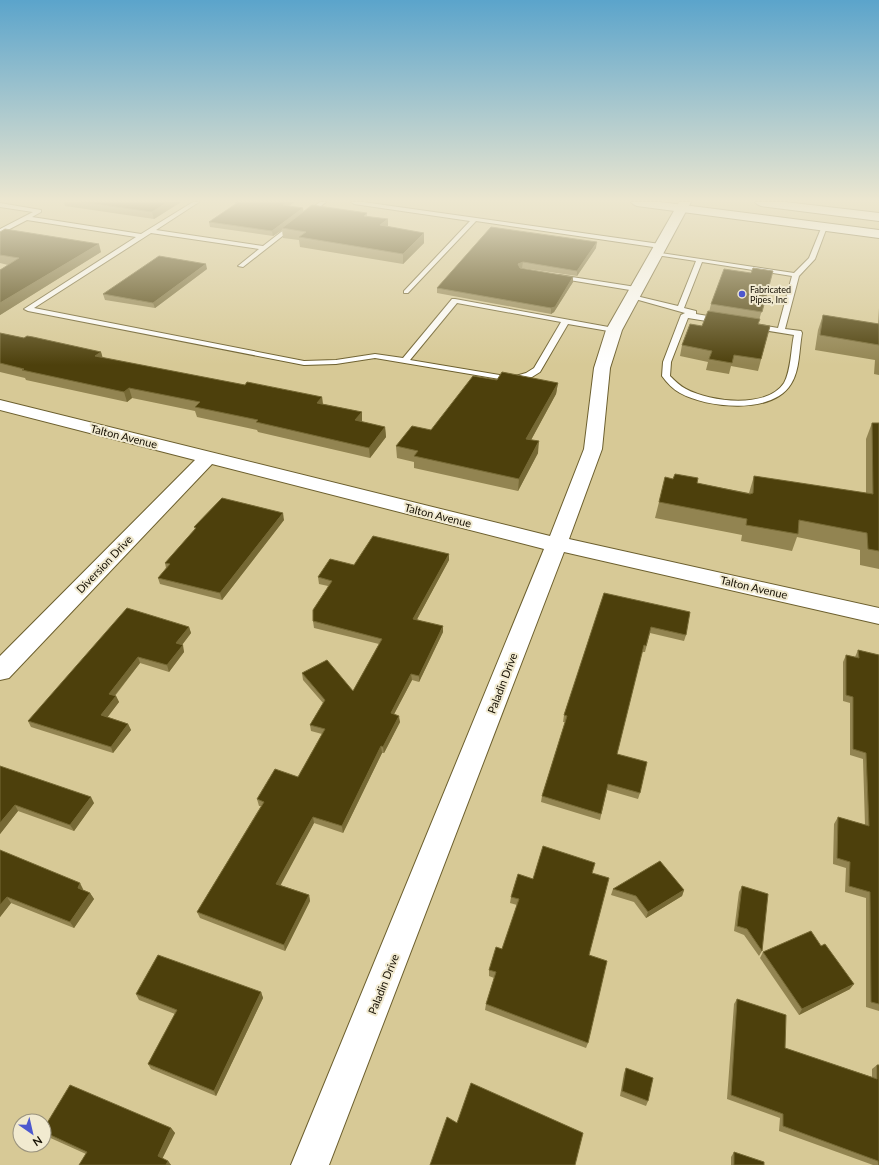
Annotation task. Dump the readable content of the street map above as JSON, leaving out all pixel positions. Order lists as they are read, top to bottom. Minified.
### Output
{"streets":{"main road":["Talton Avenue","Diversion Drive","Paladin Drive"]},"crossings":[["Talton Avenue","Diversion Drive"],["Talton Avenue","Paladin Drive"]],"places":["Fabricated Pipes, Inc"],"north":"bottom right"}
